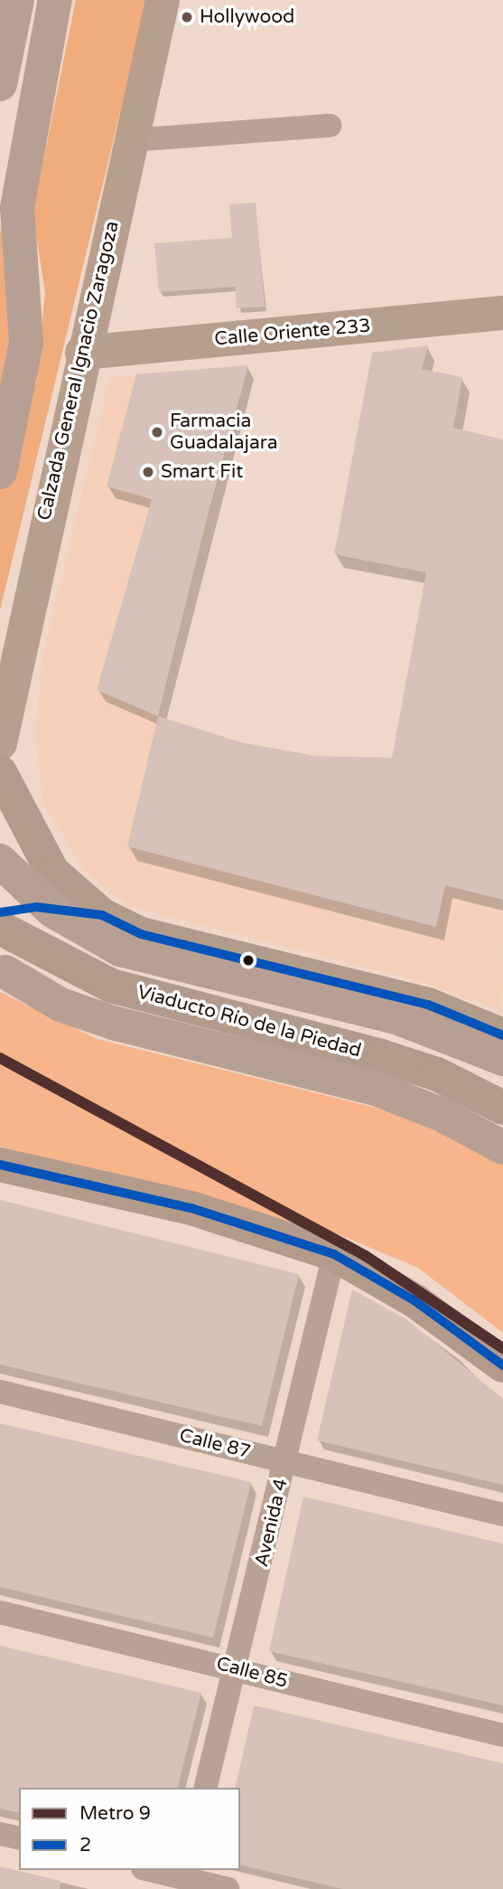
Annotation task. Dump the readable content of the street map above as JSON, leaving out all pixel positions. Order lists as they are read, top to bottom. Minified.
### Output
{"streets":{"main road":["Calle Oriente 233","Calzada General Ignacio Zaragoza","Viaducto Río de la Piedad"],"street":["Calle 87","Avenida 4","Calle 85"]},"crossings":[["Calle Oriente 233","Calzada General Ignacio Zaragoza"],["Calle 87","Avenida 4"],["Avenida 4","Calle 85"]],"places":["Hollywood","Farmacia Guadalajara","Smart Fit"],"lines":["transit line 2","metro line 9"],"legend":["Metro 9","2"]}
